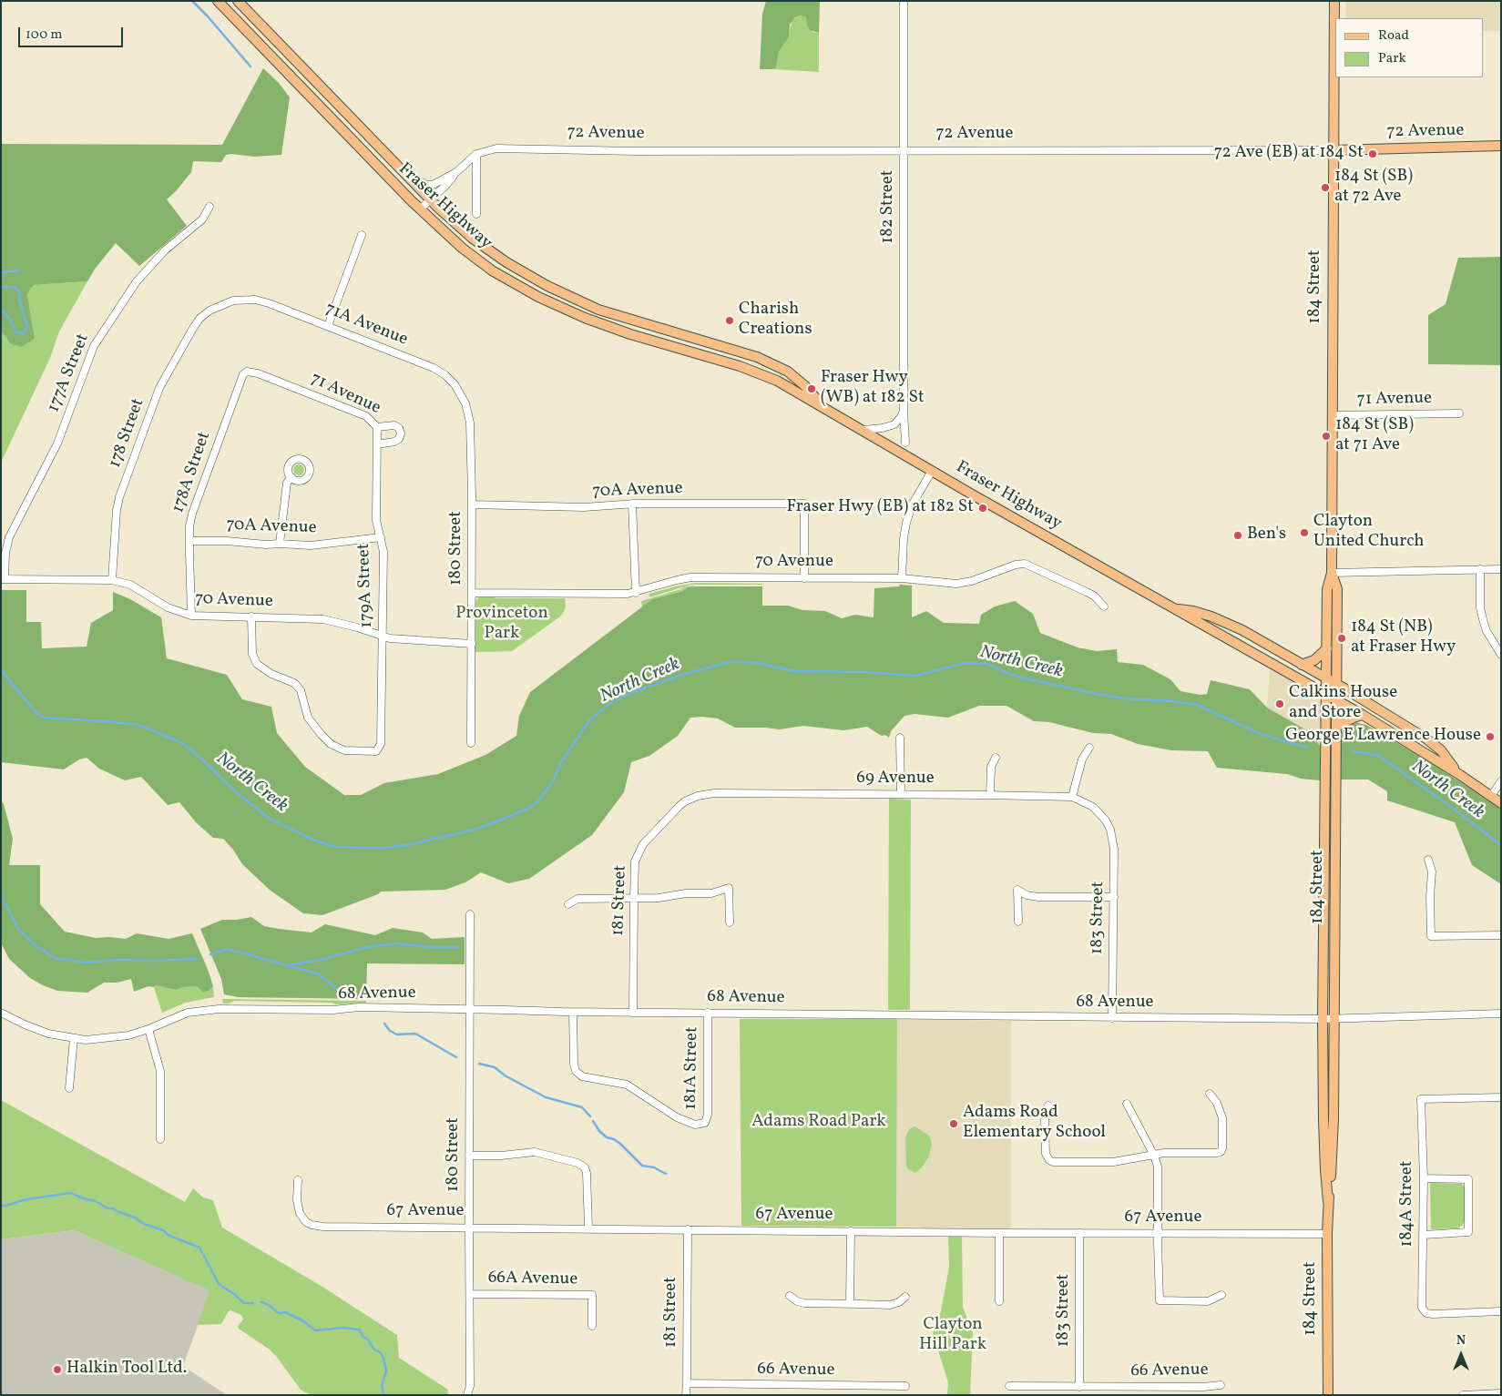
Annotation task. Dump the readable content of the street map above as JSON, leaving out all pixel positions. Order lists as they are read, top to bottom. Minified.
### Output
{"streets":{"main road":["72 Avenue","Fraser Highway","184 Street"],"street":["182 Street","71A Avenue","177A Street","71 Avenue","178 Street","178A Street","70A Avenue","180 Street","70 Avenue","179A Street","69 Avenue","181 Street","183 Street","68 Avenue","181A Street","184A Street","67 Avenue","66A Avenue","66 Avenue"]},"crossings":[["72 Avenue","Fraser Highway"],["72 Avenue","182 Street"],["72 Avenue","184 Street"],["Fraser Highway","184 Street"],["184 Street","71 Avenue"],["184 Street","68 Avenue"],["184 Street","67 Avenue"],["71A Avenue","178 Street"],["71A Avenue","180 Street"],["177A Street","70 Avenue"],["71 Avenue","178A Street"],["71 Avenue","179A Street"],["178 Street","70 Avenue"],["178A Street","70A Avenue"],["178A Street","70 Avenue"],["70A Avenue","180 Street"],["70A Avenue","70 Avenue"],["70A Avenue","179A Street"],["180 Street","70 Avenue"],["180 Street","68 Avenue"],["180 Street","67 Avenue"],["180 Street","66A Avenue"],["70 Avenue","179A Street"],["69 Avenue","181 Street"],["69 Avenue","183 Street"],["181 Street","68 Avenue"],["181 Street","67 Avenue"],["181 Street","66 Avenue"],["183 Street","68 Avenue"],["183 Street","67 Avenue"],["183 Street","66 Avenue"],["68 Avenue","181A Street"]],"water":["North Creek"],"parks":["Provinceton Park","Adams Road Park","Clayton Hill Park"],"places":["72 Ave (EB) at 184 St","184 St (SB) at 72 Ave","Charish Creations","Fraser Hwy (WB) at 182 St","184 St (SB) at 71 Ave","Fraser Hwy (EB) at 182 St","Clayton United Church","Ben's","184 St (NB) at Fraser Hwy","Calkins House and Store","George E Lawrence House","Adams Road Elementary School","Halkin Tool Ltd."],"legend":["Road","Park"],"scale_bar":"100 m","north":"top"}
